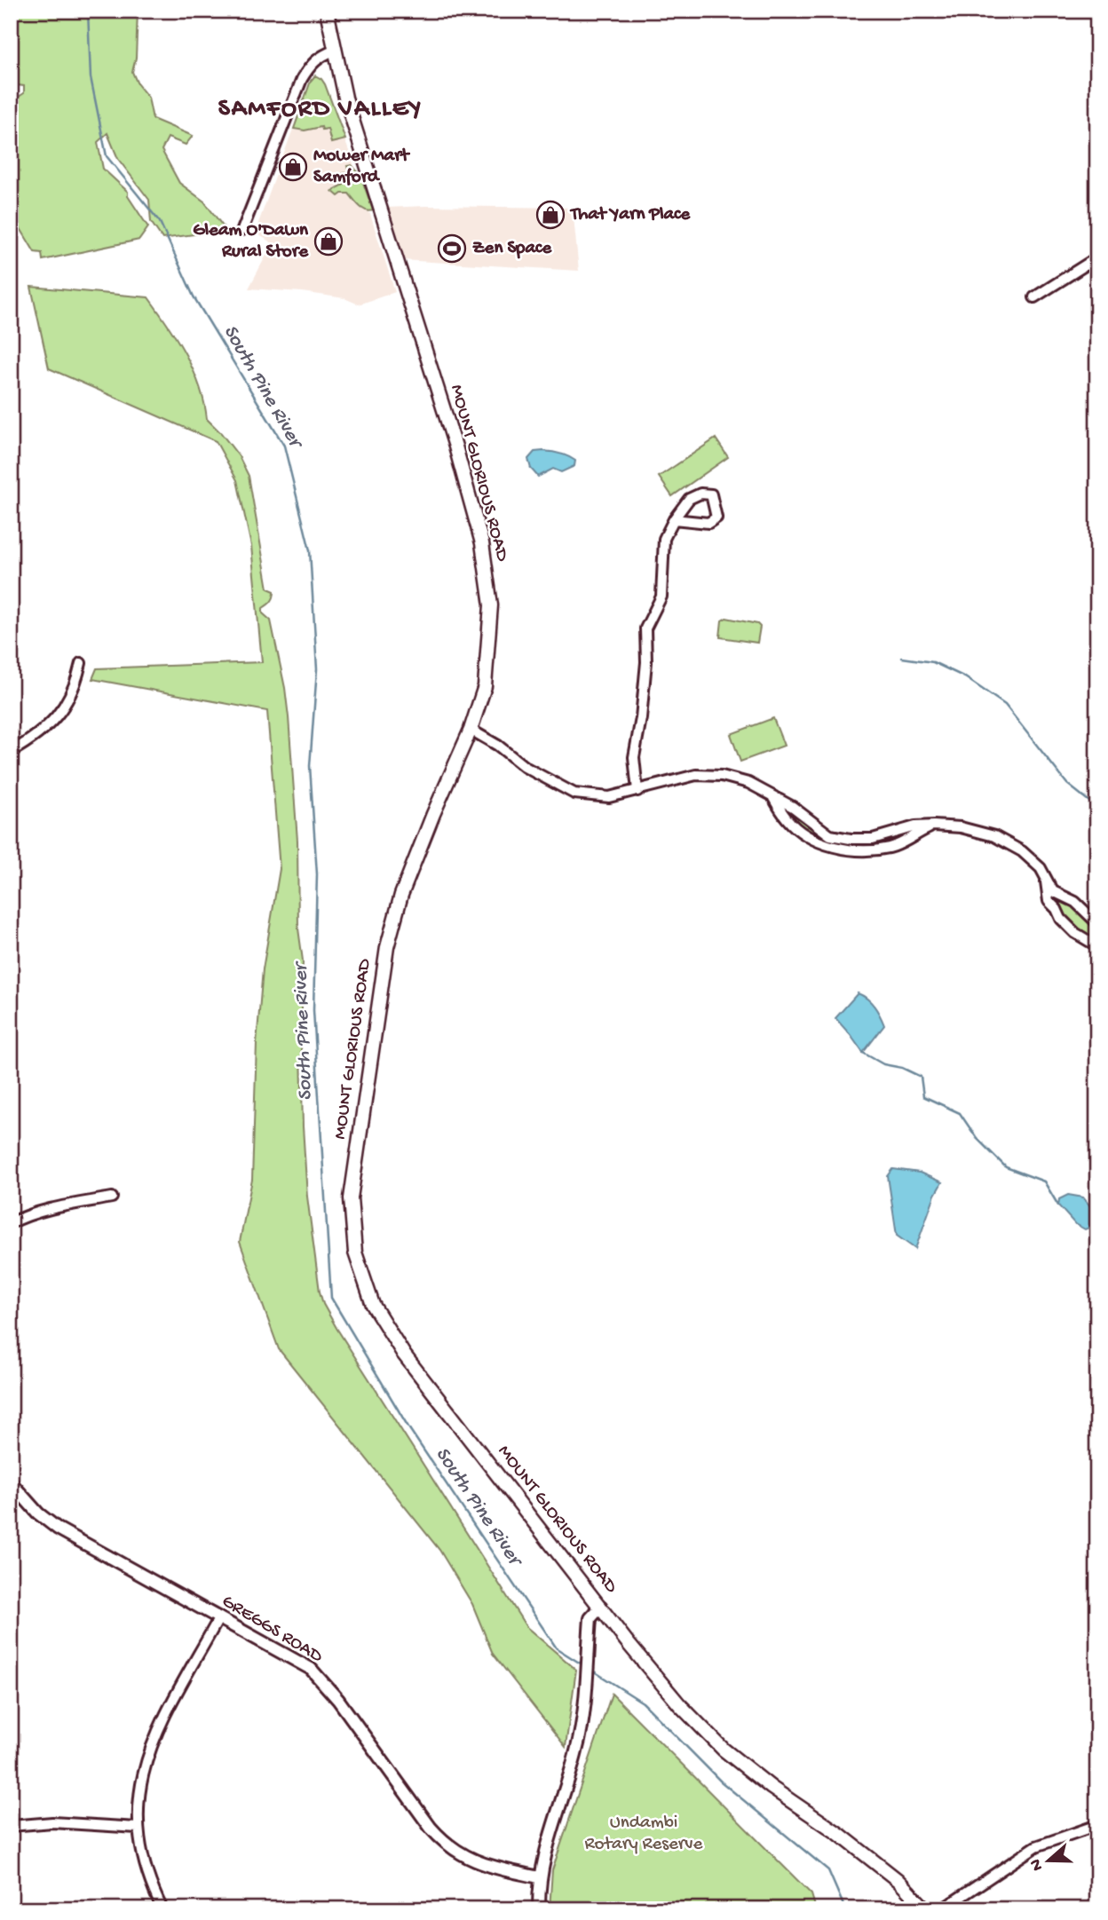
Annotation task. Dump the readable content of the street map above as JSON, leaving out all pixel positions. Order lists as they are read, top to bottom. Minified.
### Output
{"streets":{"main road":["MOUNT GLORIOUS ROAD"],"street":["GREGGS ROAD"]},"districts":["SAMFORD VALLEY"],"water":["South Pine River"],"parks":["Undambi Rotary Reserve"],"places":{"shop":["Mower Mart Samford","That Yarn Place","Gleam O'Dawn Rural Store"],"sports":["Zen Space"]},"north":"left"}
